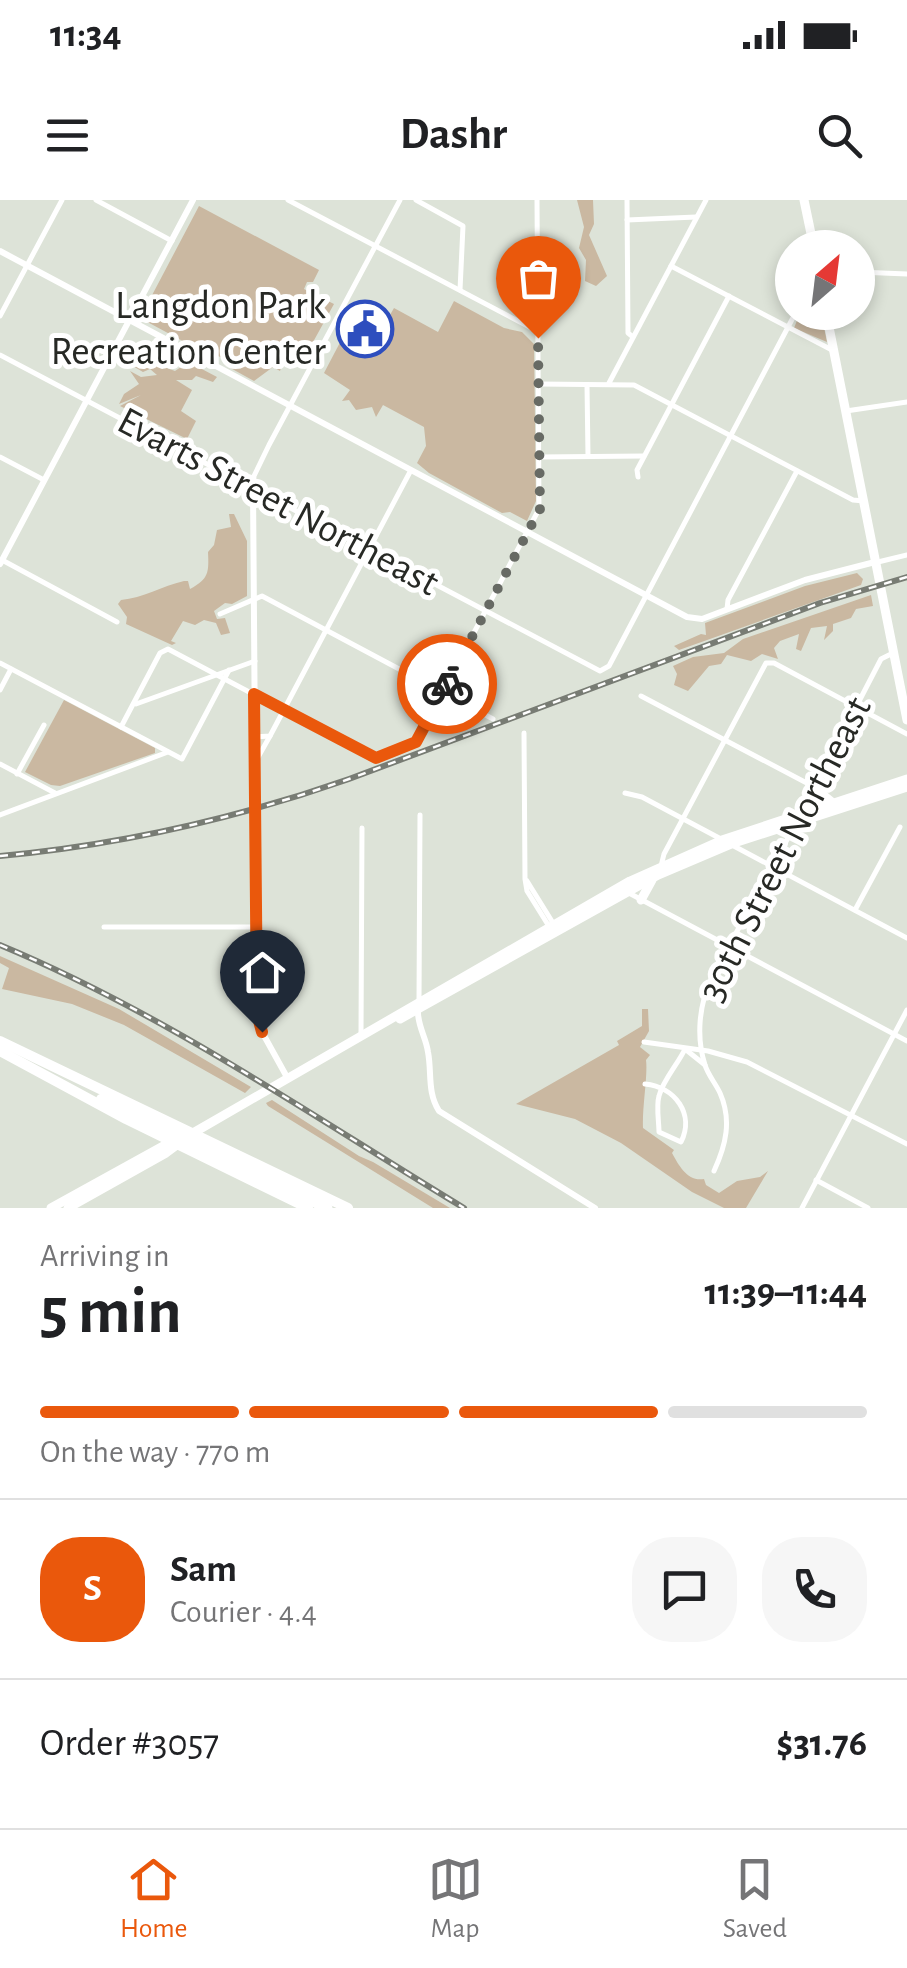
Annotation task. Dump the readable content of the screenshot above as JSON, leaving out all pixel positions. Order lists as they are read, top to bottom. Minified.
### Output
{"streets":{"street":["Evarts Street Northeast","30th Street Northeast"]},"places":{"public building":["Langdon Park Recreation Center"]},"north":"top right","page":{"status":"11:34","header":"Dashr","heading":["5 min","Arriving in","11:39–11:44"],"panel":["Sam","Courier · 4.4","Order #3057","$31.76"],"bar":"On the way · 770 m","round":"S","tabs":["Home","Map","Saved"]}}
